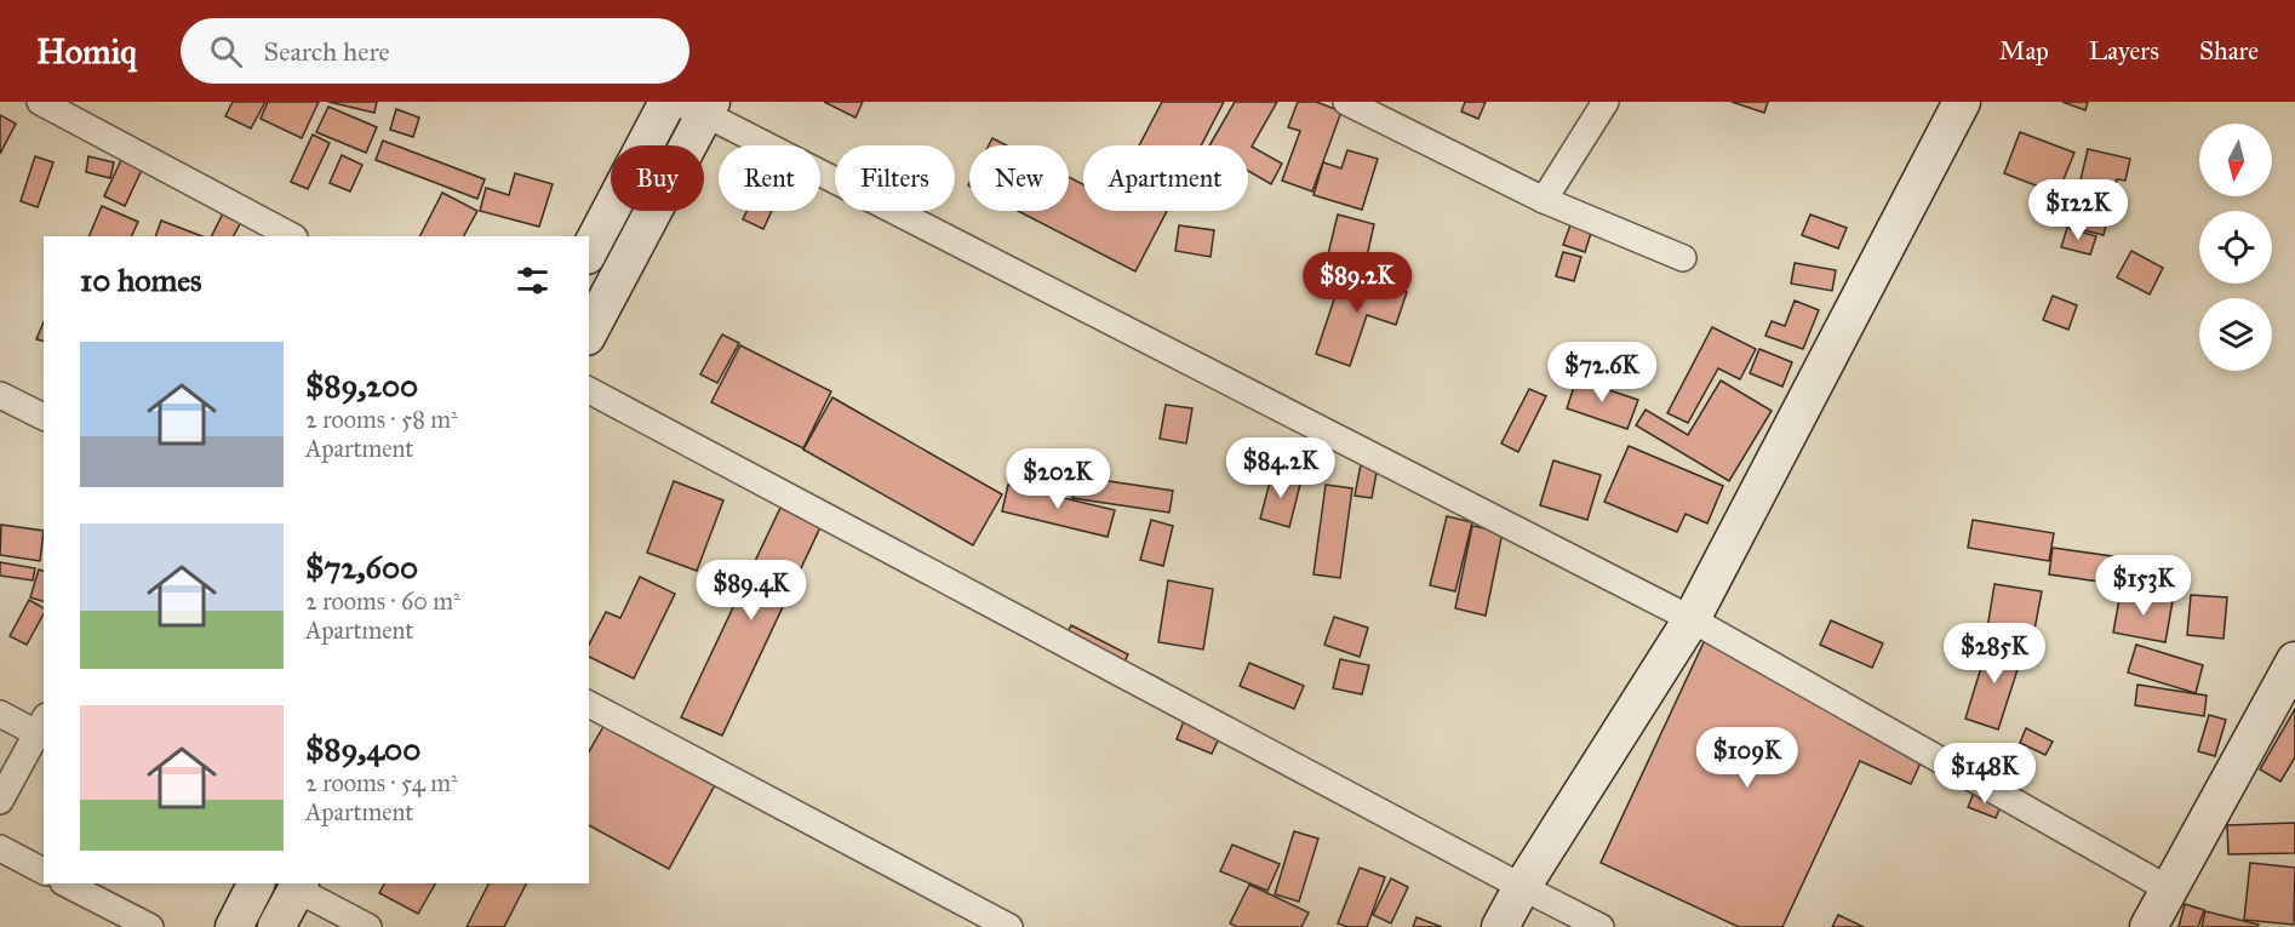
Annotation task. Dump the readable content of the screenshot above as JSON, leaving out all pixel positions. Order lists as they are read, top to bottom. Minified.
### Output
{"north":"bottom","page":{"header":"Homiq","search":"Search here","nav":["Map","Layers","Share"],"chip":["Buy","Rent","Filters","New","Apartment"],"price":["$122K","$89.2K","$72.6K","$84.2K","$202K","$153K","$89.4K","$285K","$109K","$148K"],"heading":"10 homes","list":[{"name":"$89,200","note":"2 rooms · 58 m² · Apartment"},{"name":"$72,600","note":"2 rooms · 60 m² · Apartment"},{"name":"$89,400","note":"2 rooms · 54 m² · Apartment"}]}}
